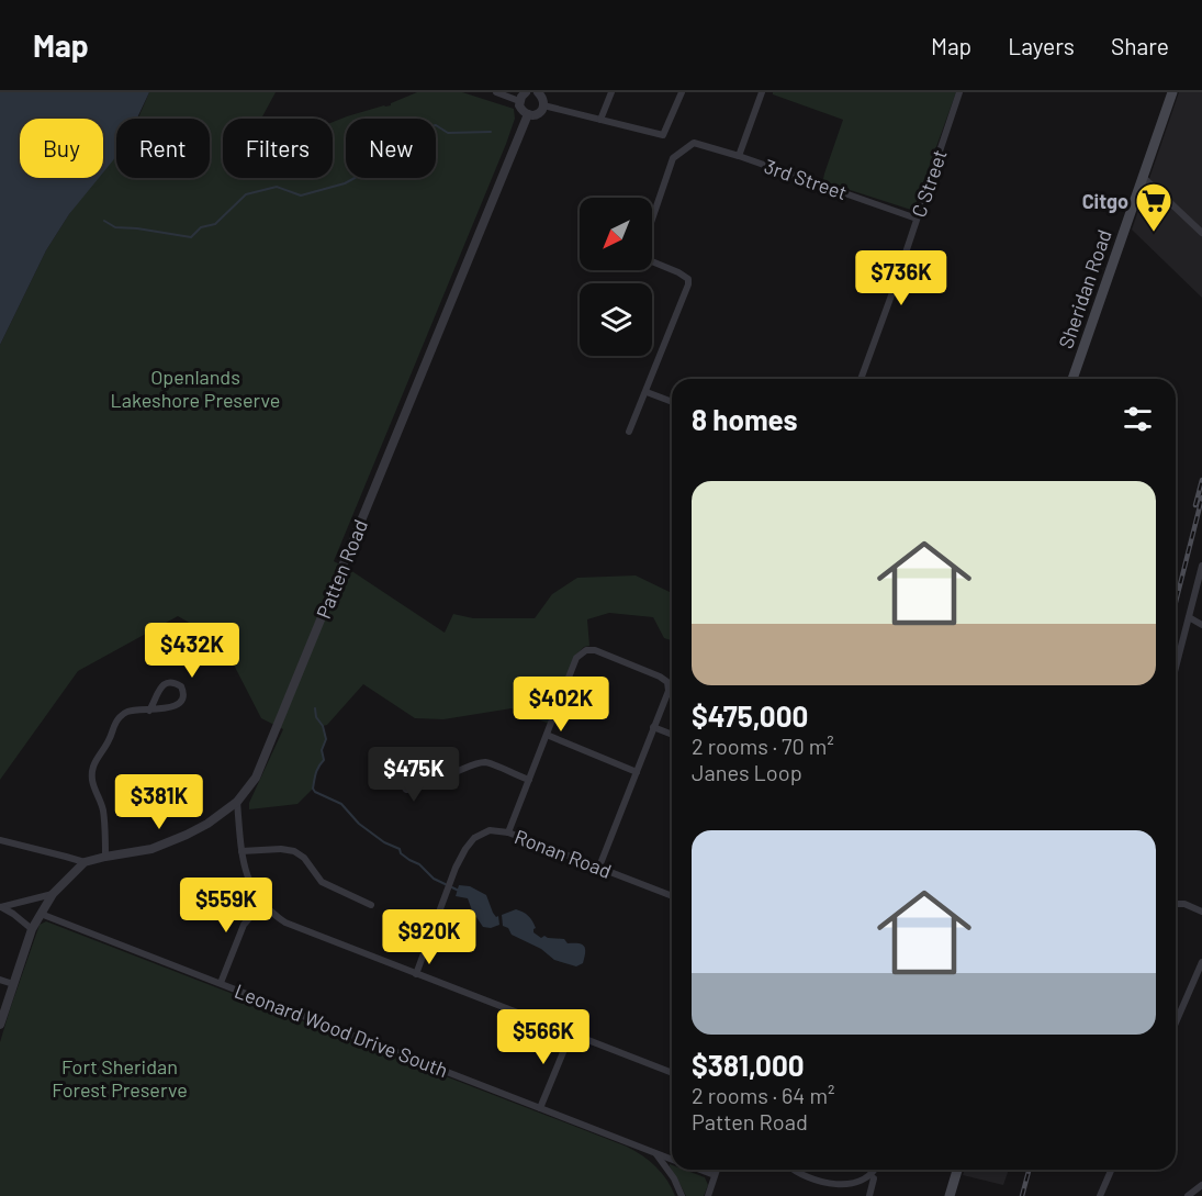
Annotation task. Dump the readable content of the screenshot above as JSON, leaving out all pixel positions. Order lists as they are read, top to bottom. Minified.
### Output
{"streets":{"main road":["Sheridan Road"],"street":["3rd Street","C Street","Patten Road","Ronan Road","Leonard Wood Drive South"]},"crossings":[["3rd Street","C Street"]],"parks":["Openlands Lakeshore Preserve","Fort Sheridan Forest Preserve"],"places":{"supermarket":["Citgo"]},"north":"bottom left","page":{"header":"Map","nav":["Map","Layers","Share"],"chip":["Buy","Rent","Filters","New"],"price":["$736K","$432K","$402K","$475K","$381K","$559K","$920K","$566K"],"heading":"8 homes","list":[{"name":"$475,000","note":"2 rooms · 70 m² · Janes Loop"},{"name":"$381,000","note":"2 rooms · 64 m² · Patten Road"}]}}
